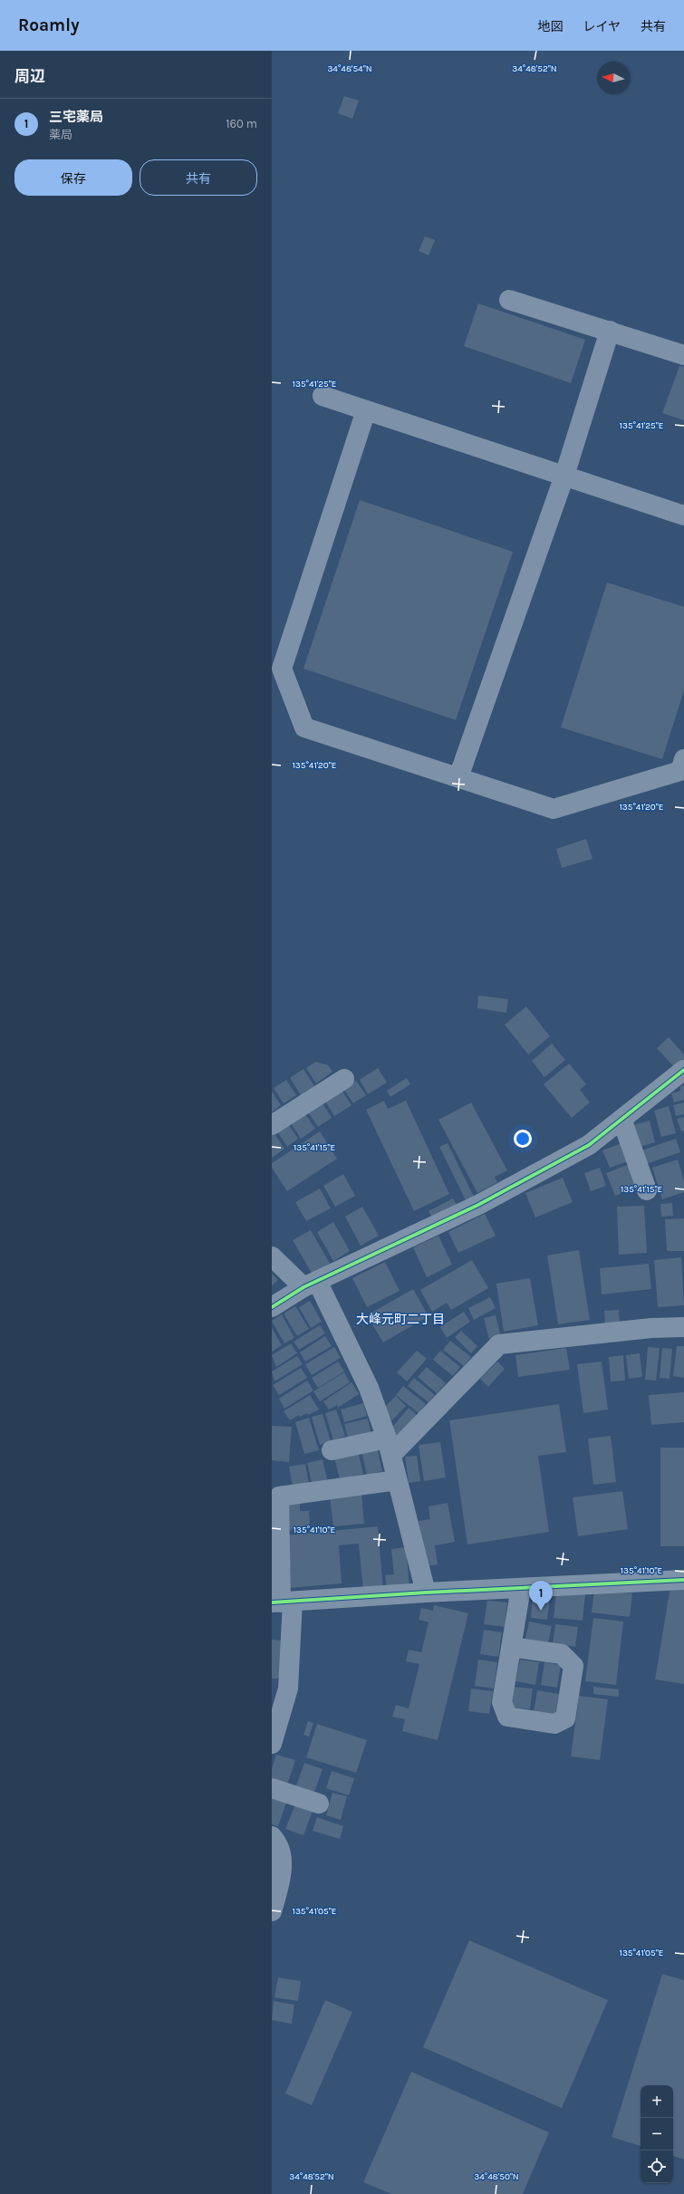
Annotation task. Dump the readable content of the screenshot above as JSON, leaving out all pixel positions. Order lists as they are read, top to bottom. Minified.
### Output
{"districts":["大峰元町二丁目"],"north":"left","page":{"header":"Roamly","nav":["地図","レイヤ","共有"],"heading":"周辺","list":[{"mark":"1","name":"三宅薬局","note":"薬局","value":"160 m"}],"buttons":["保存","共有"],"pins":"1","map_buttons":["+","−"]},"coordinates":["34°48'54\"N","34°48'52\"N","135°41'25\"E","135°41'20\"E","135°41'15\"E","135°41'10\"E","135°41'05\"E","34°48'50\"N"]}
